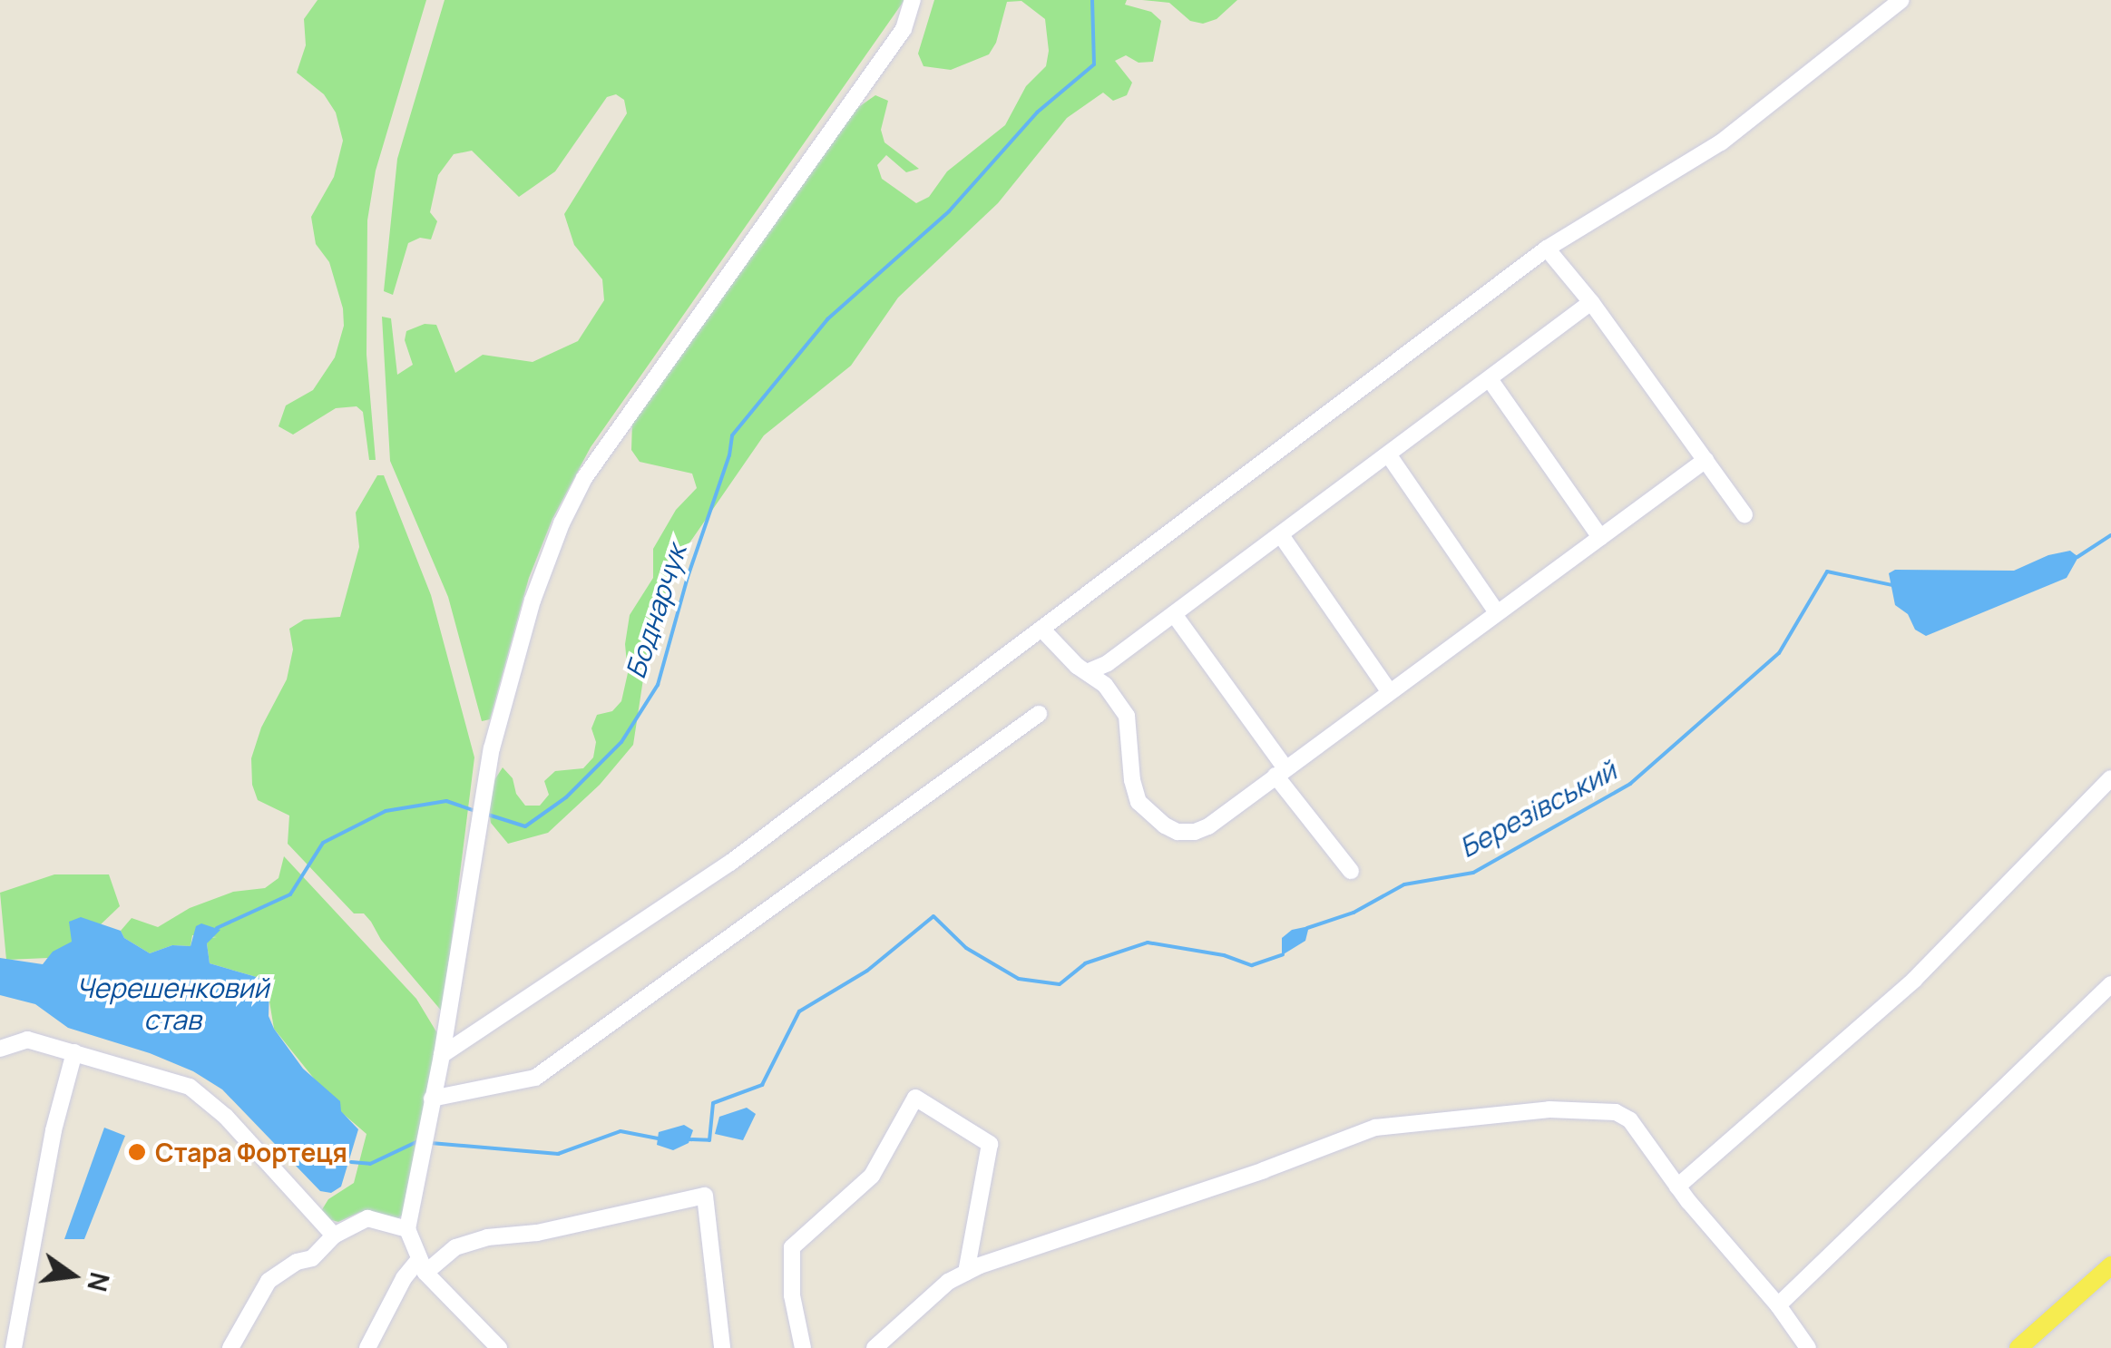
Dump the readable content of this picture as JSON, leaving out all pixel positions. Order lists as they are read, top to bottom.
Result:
{
  "water": ["Боднарчук", "Березівський", "Черешенковий став"],
  "places": ["Стара Фортеця"],
  "north": "right"
}
